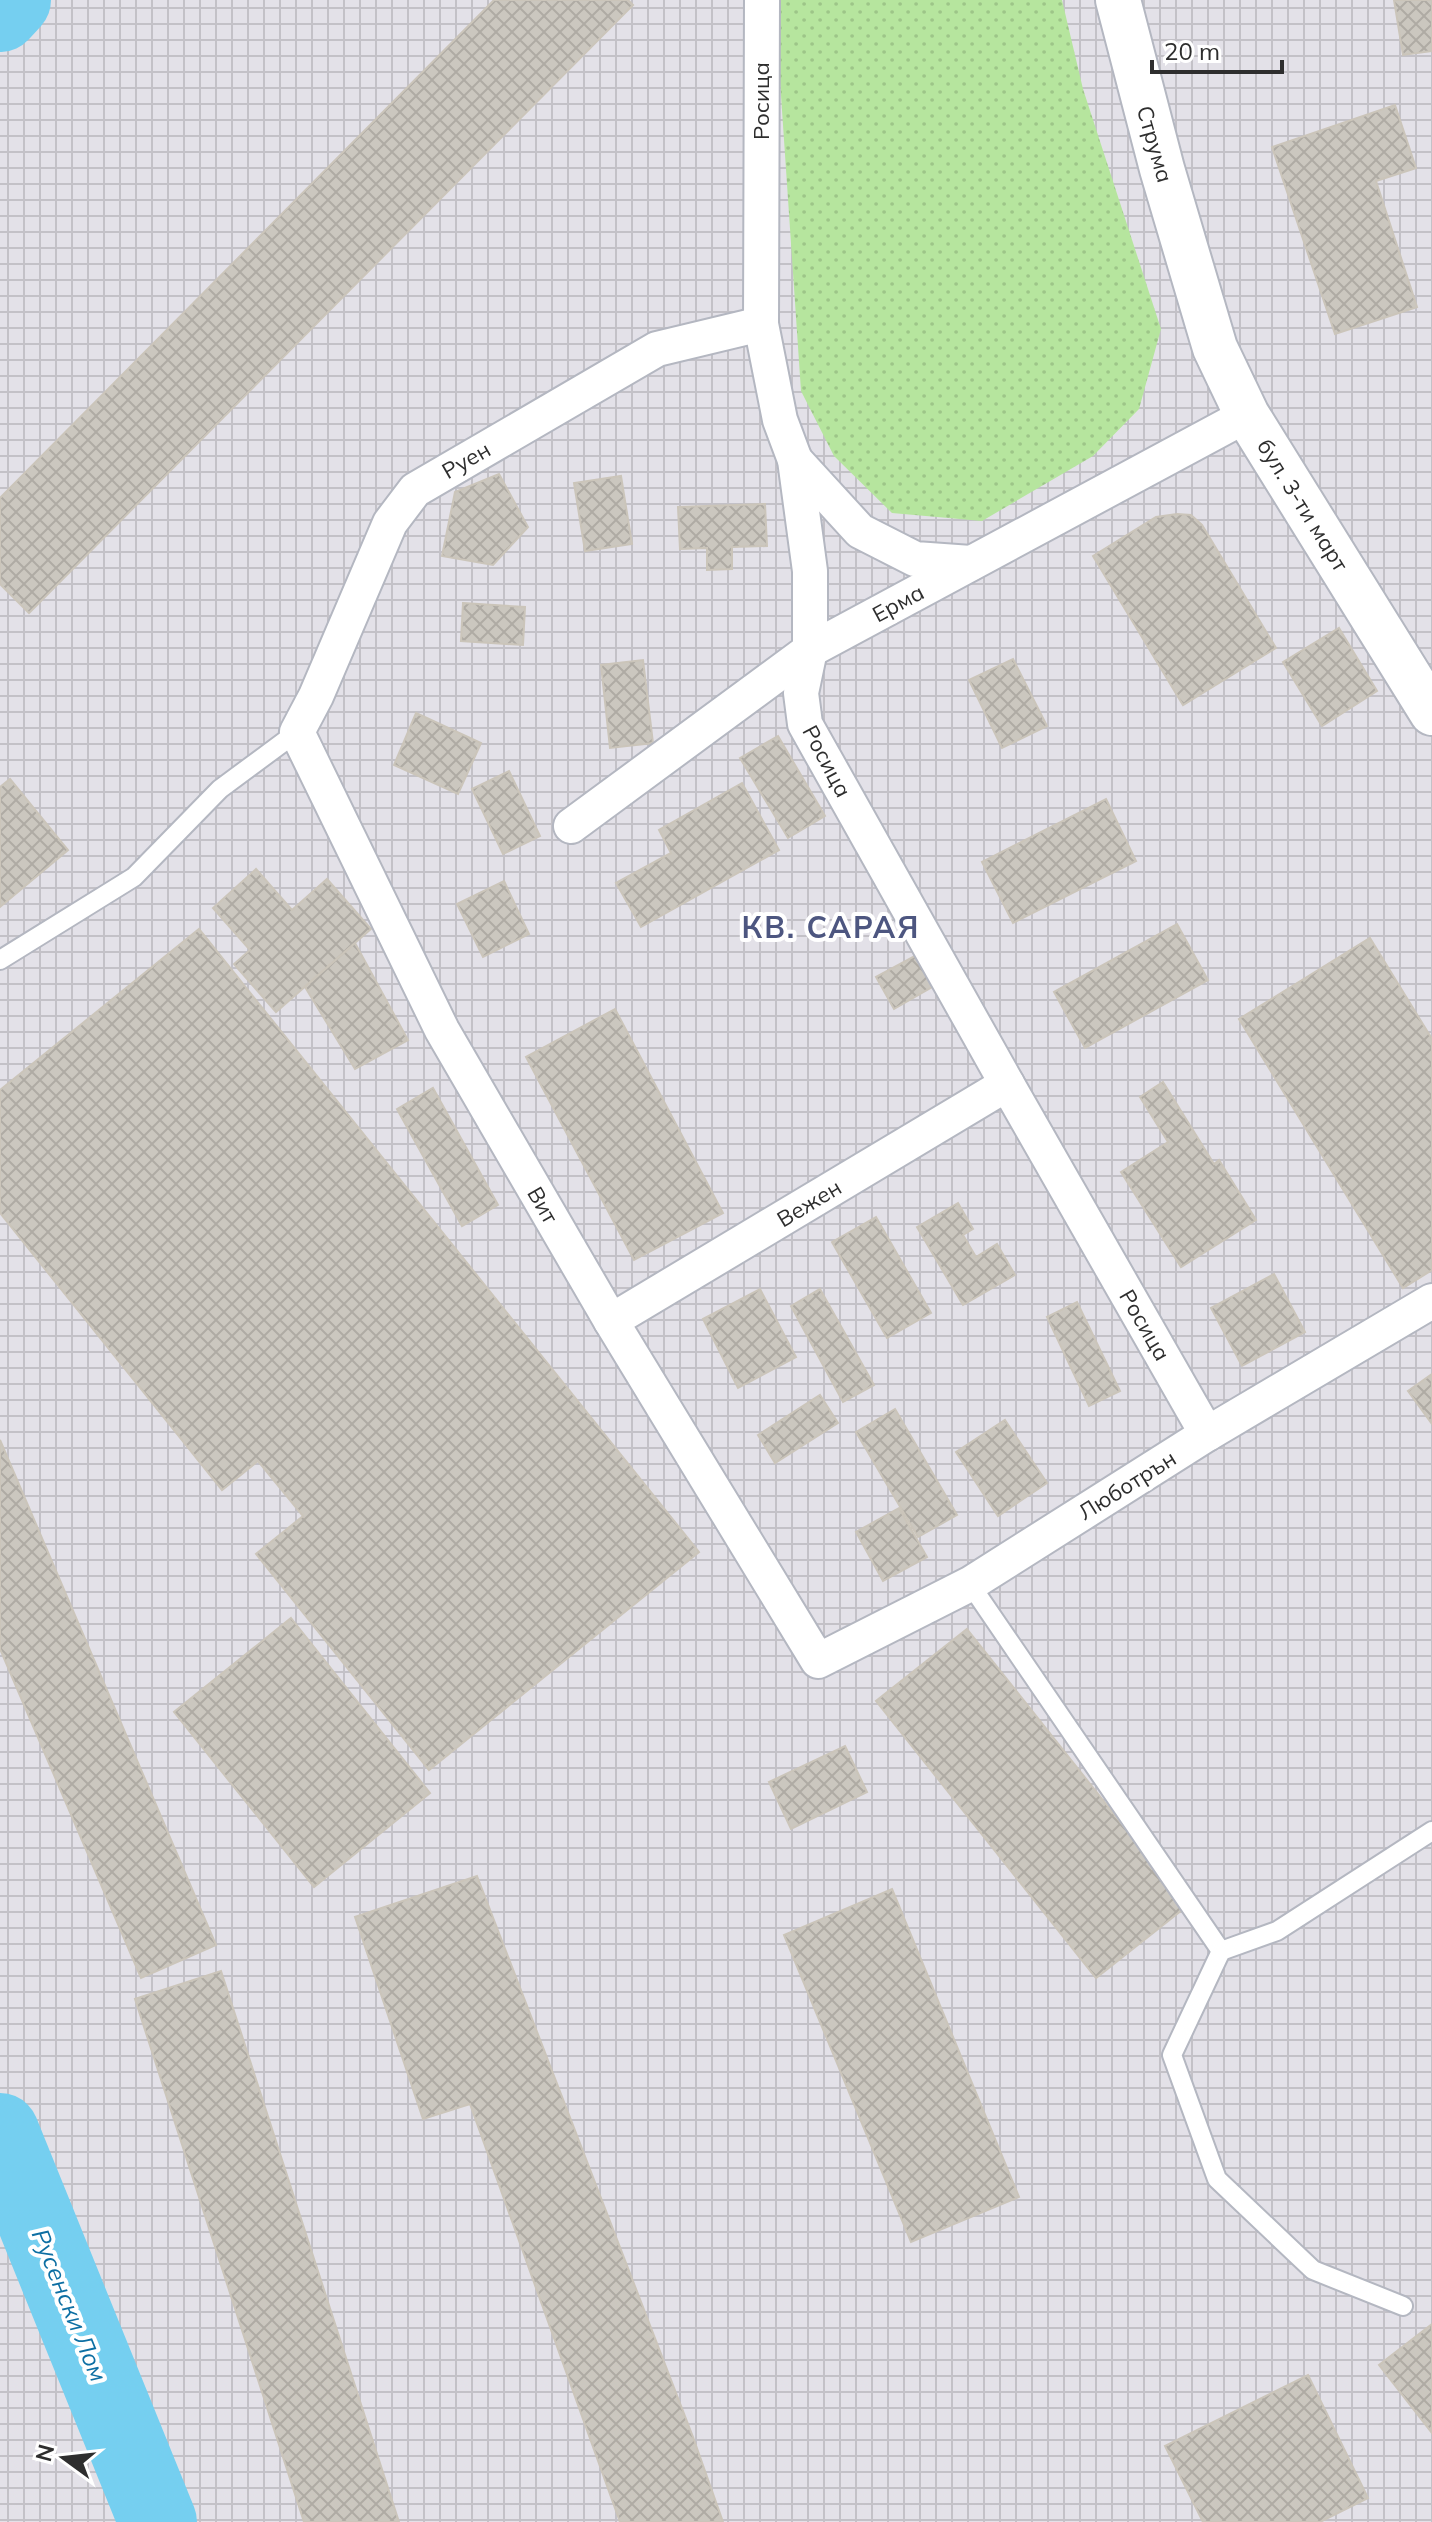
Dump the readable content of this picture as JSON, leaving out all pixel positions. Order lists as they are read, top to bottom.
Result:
{
  "streets": {
    "main road": ["Струма", "бул. 3-ти март"],
    "street": [
      "Росица",
      "Руен",
      "Ерма",
      "Вежен",
      "Вит",
      "Люботрън"
    ]
  },
  "crossings": [
    ["Росица", "Руен"],
    ["Росица", "Ерма"],
    ["Росица", "Вежен"],
    ["Росица", "Люботрън"],
    ["Струма", "бул. 3-ти март"],
    ["Руен", "Вит"],
    ["бул. 3-ти март", "Ерма"],
    ["Вежен", "Вит"],
    ["Вит", "Люботрън"]
  ],
  "districts": ["КВ. САРАЯ"],
  "water": ["Русенски Лом"],
  "scale_bar": "20 m",
  "north": "left"
}
